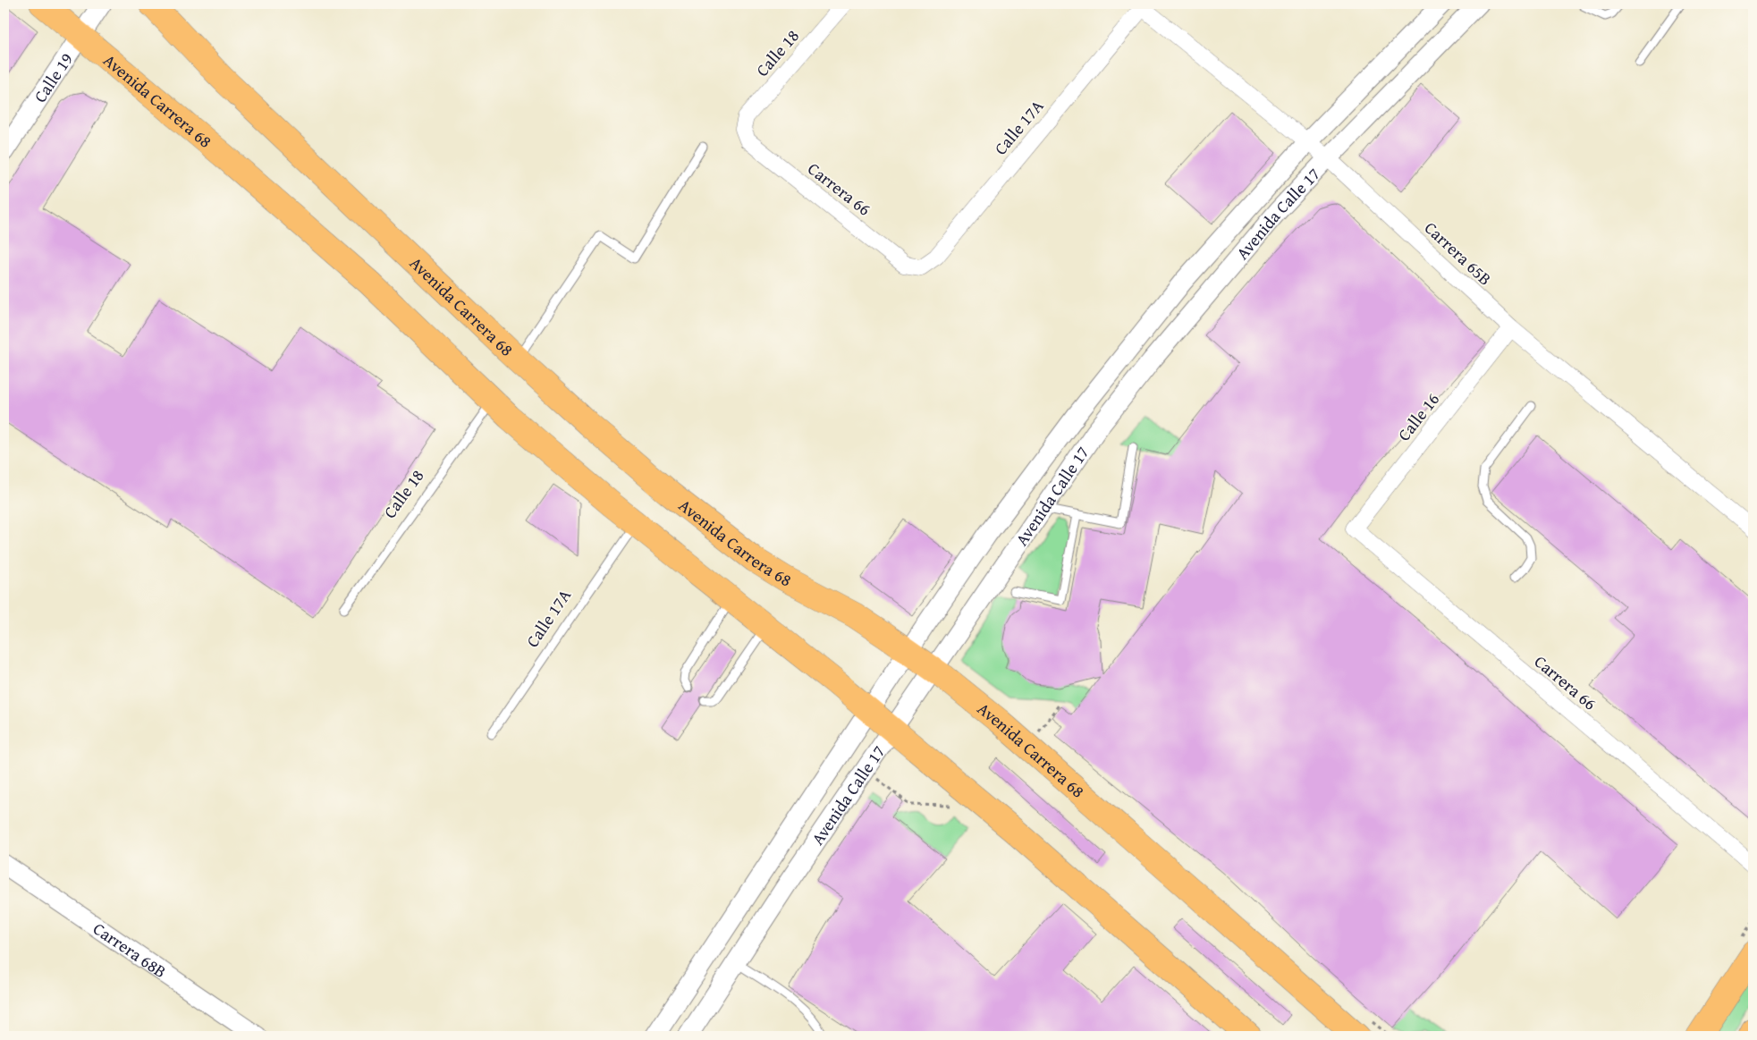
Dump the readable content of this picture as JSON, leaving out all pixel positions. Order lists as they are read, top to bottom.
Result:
{
  "streets": {
    "main road": ["Avenida Carrera 68"],
    "street": [
      "Calle 18",
      "Calle 19",
      "Calle 17A",
      "Carrera 66",
      "Avenida Calle 17",
      "Carrera 65B",
      "Calle 16",
      "Carrera 68B"
    ]
  },
  "crossings": [
    ["Calle 18", "Avenida Carrera 68"],
    ["Calle 18", "Carrera 66"],
    ["Calle 19", "Avenida Carrera 68"],
    ["Avenida Carrera 68", "Calle 17A"],
    ["Avenida Carrera 68", "Avenida Calle 17"],
    ["Calle 17A", "Carrera 66"],
    ["Calle 17A", "Carrera 65B"],
    ["Carrera 66", "Calle 16"],
    ["Avenida Calle 17", "Carrera 65B"],
    ["Carrera 65B", "Calle 16"]
  ]
}
